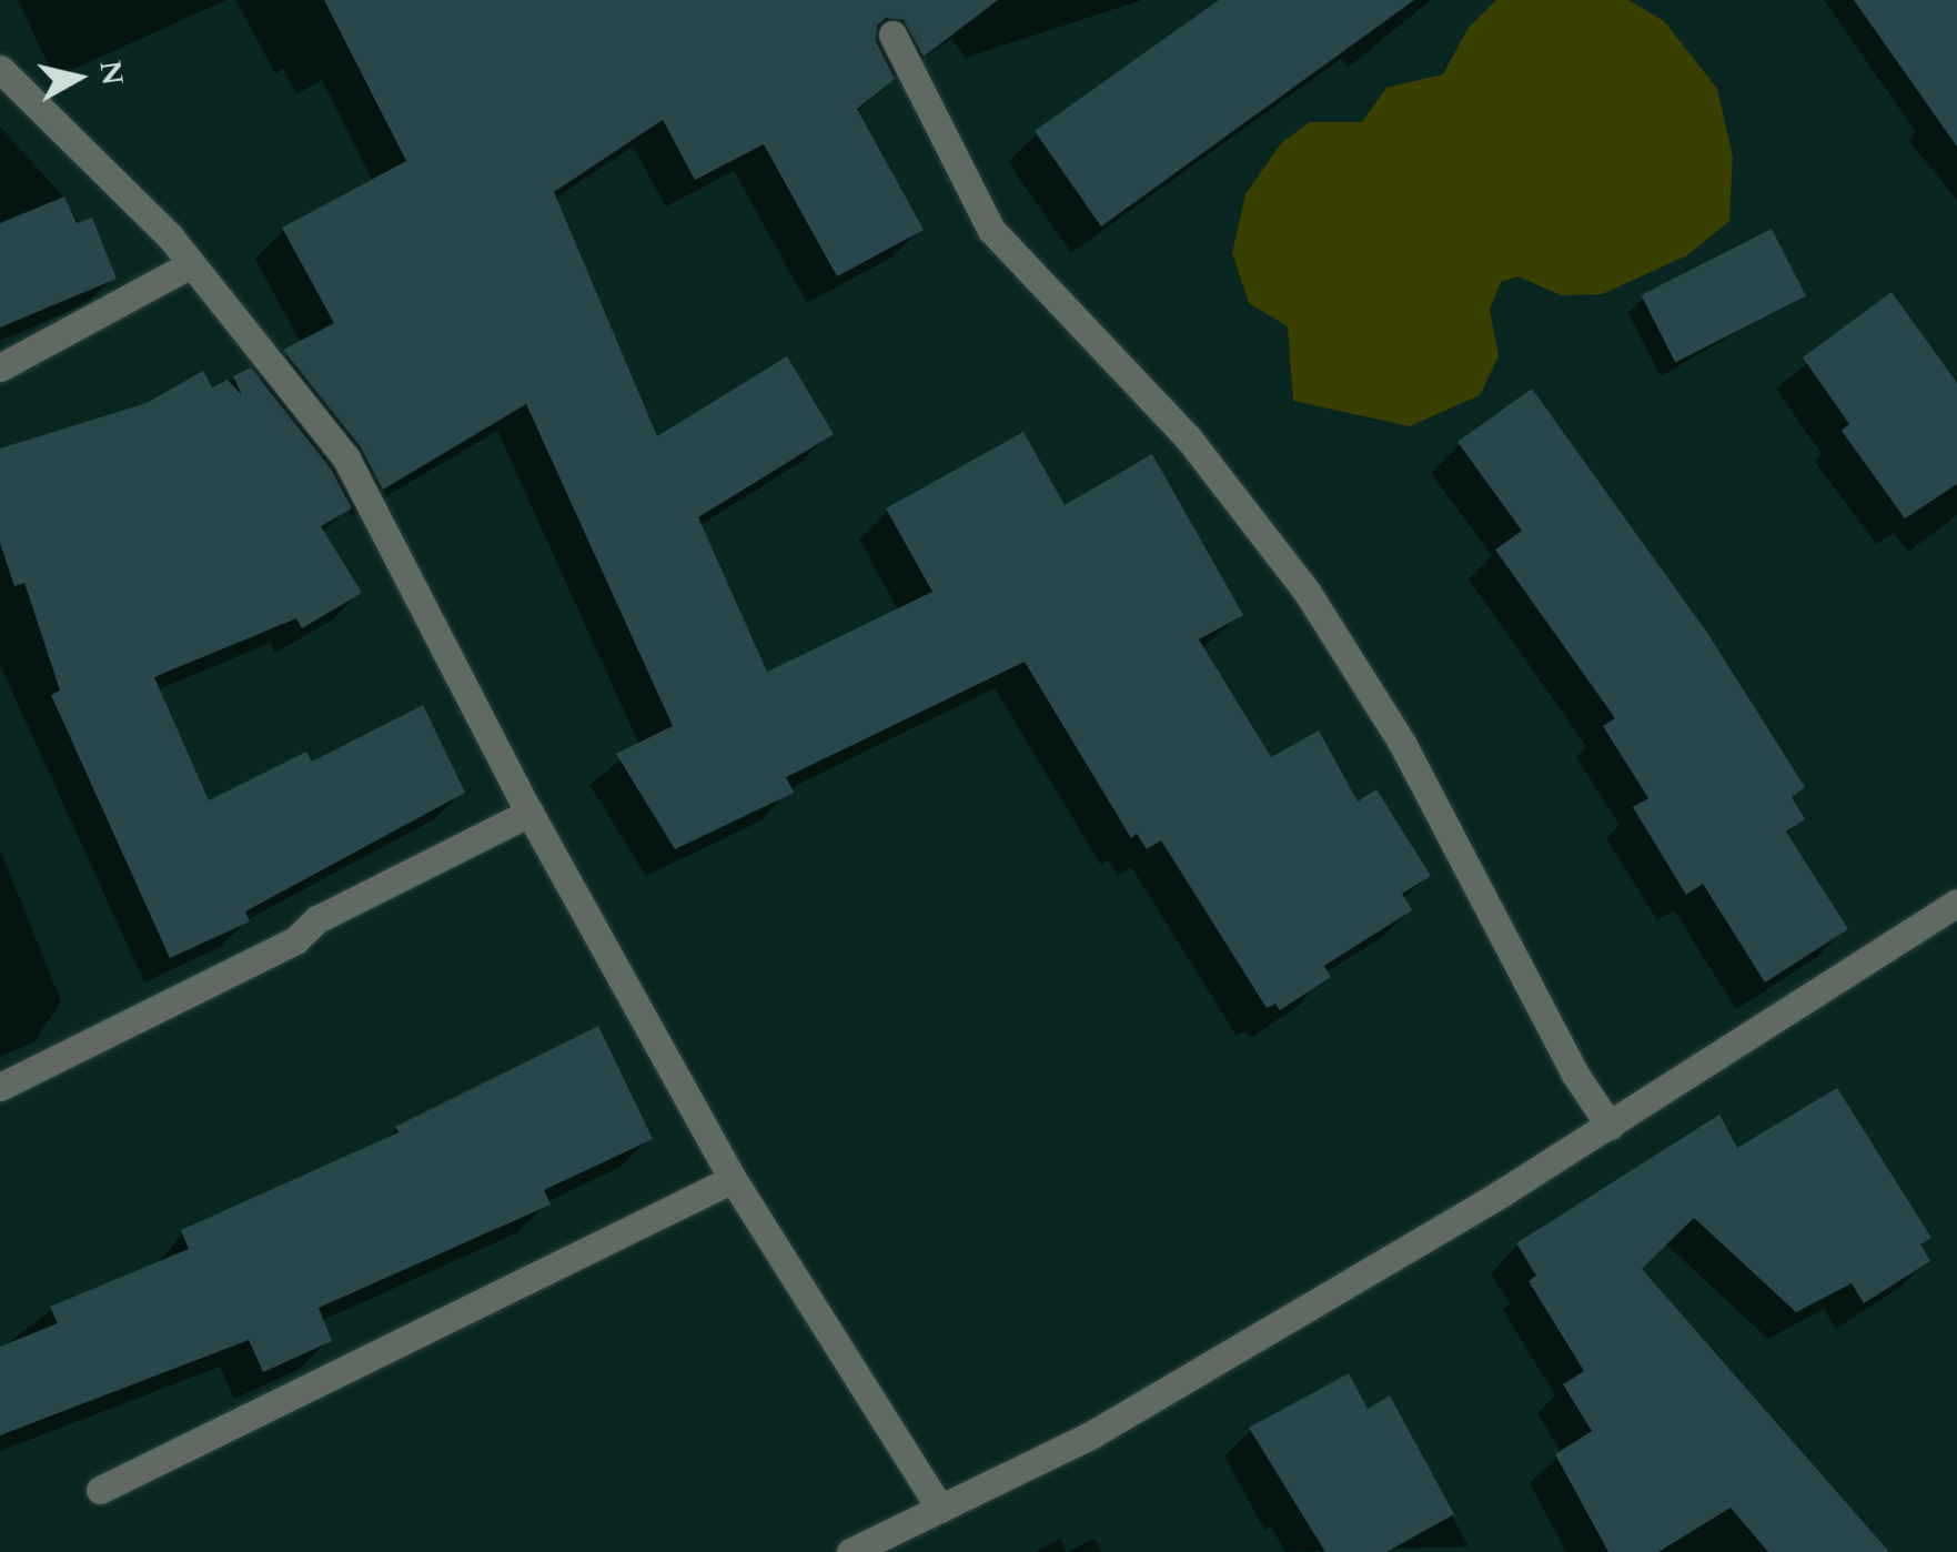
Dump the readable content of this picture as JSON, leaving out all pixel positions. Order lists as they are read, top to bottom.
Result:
{
  "north": "right"
}
